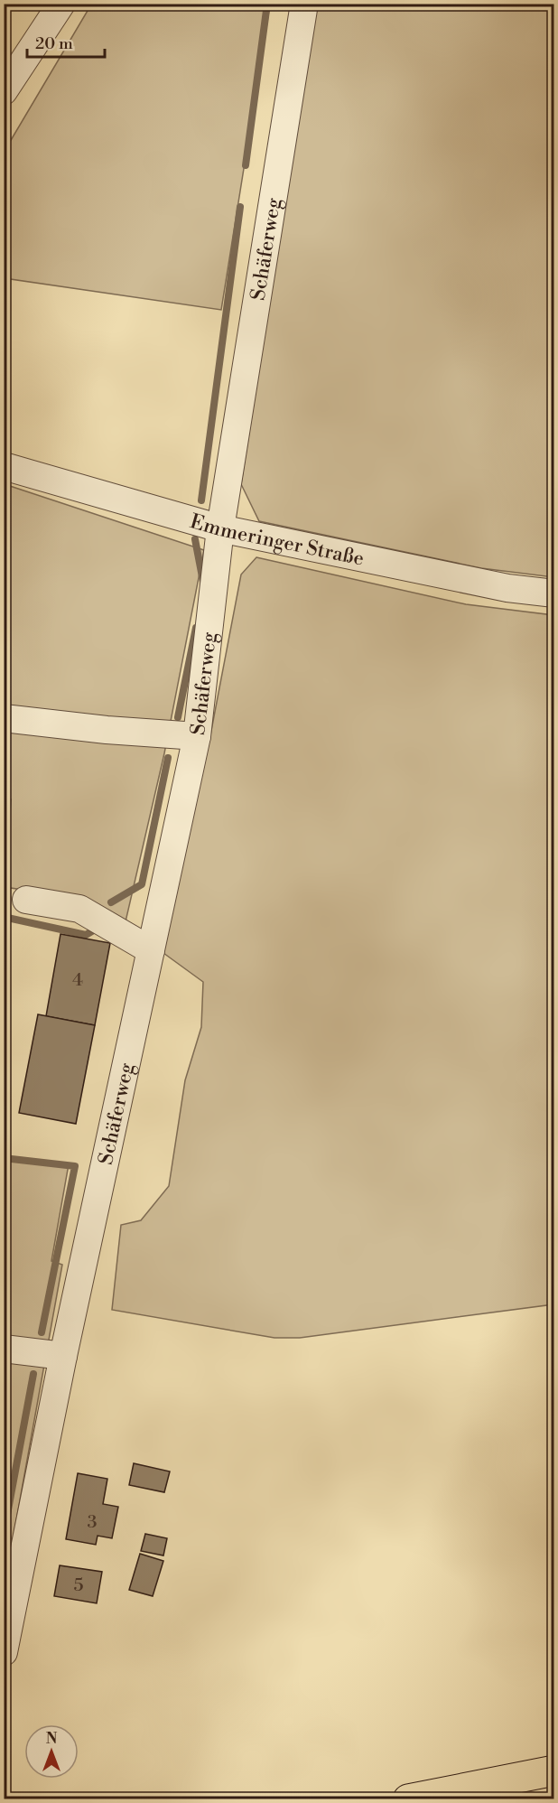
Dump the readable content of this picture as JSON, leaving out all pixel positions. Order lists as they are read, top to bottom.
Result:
{
  "streets": {
    "street": ["Schäferweg", "Emmeringer Straße"]
  },
  "crossings": [
    ["Schäferweg", "Emmeringer Straße"]
  ],
  "house_numbers": ["4", "3", "5"],
  "scale_bar": "20 m",
  "north": "top"
}
